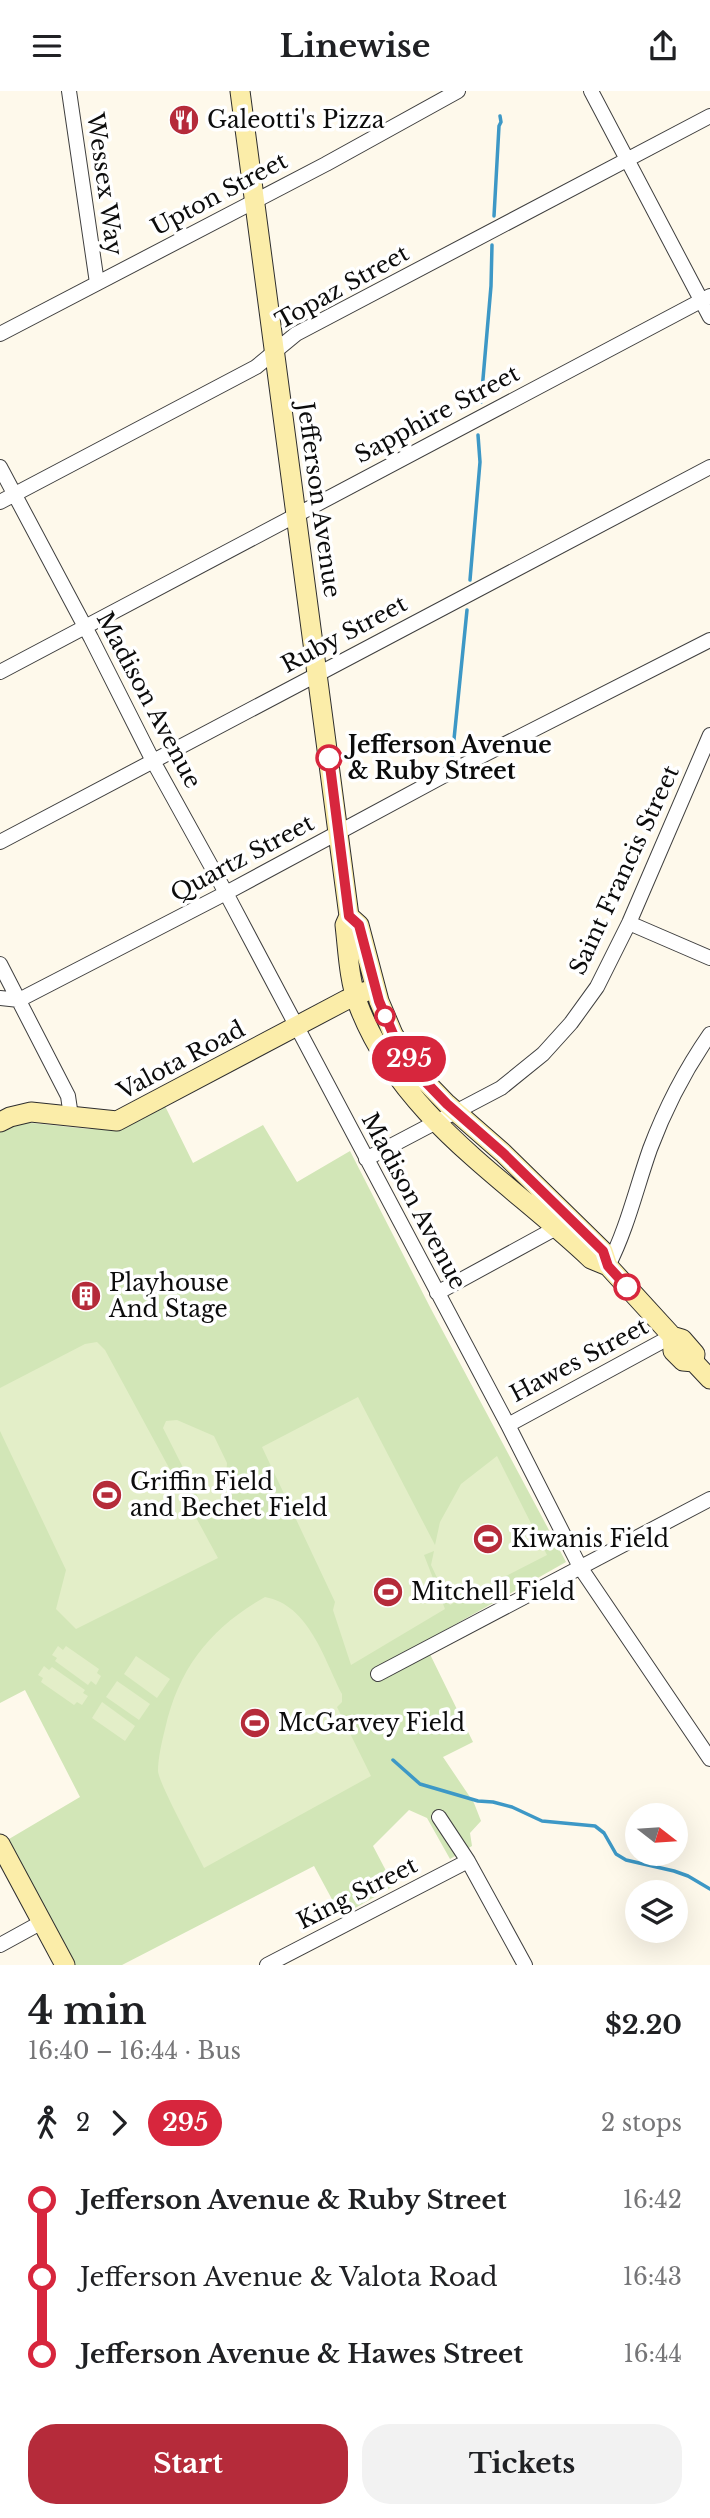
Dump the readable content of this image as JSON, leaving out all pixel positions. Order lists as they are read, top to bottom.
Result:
{
  "streets": {
    "main road": ["Jefferson Avenue", "Valota Road"],
    "street": [
      "Wessex Way",
      "Upton Street",
      "Topaz Street",
      "Sapphire Street",
      "Ruby Street",
      "Madison Avenue",
      "Quartz Street",
      "Saint Francis Street",
      "Hawes Street",
      "King Street"
    ]
  },
  "crossings": [
    ["Wessex Way", "Upton Street"],
    ["Upton Street", "Jefferson Avenue"],
    ["Topaz Street", "Jefferson Avenue"],
    ["Topaz Street", "Madison Avenue"],
    ["Sapphire Street", "Jefferson Avenue"],
    ["Sapphire Street", "Madison Avenue"],
    ["Jefferson Avenue", "Ruby Street"],
    ["Jefferson Avenue", "Quartz Street"],
    ["Jefferson Avenue", "Saint Francis Street"],
    ["Jefferson Avenue", "Valota Road"],
    ["Jefferson Avenue", "Hawes Street"],
    ["Ruby Street", "Madison Avenue"],
    ["Madison Avenue", "Quartz Street"],
    ["Madison Avenue", "Saint Francis Street"],
    ["Madison Avenue", "Valota Road"],
    ["Madison Avenue", "Hawes Street"]
  ],
  "places": {
    "restaurant": ["Galeotti's Pizza"],
    "other": ["Jefferson Avenue & Ruby Street"],
    "building": ["Playhouse And Stage"],
    "sports": [
      "Griffin Field and Bechet Field",
      "Kiwanis Field",
      "Mitchell Field",
      "McGarvey Field"
    ]
  },
  "lines": ["bus line 295"],
  "north": "right",
  "page": {
    "header": "Linewise",
    "on_map": "295",
    "heading": ["4 min", "16:40 – 16:44 · Bus", "$2.20"],
    "legs": ["2", "295", "2 stops"],
    "list": [
      {
        "name": "Jefferson Avenue & Ruby Street",
        "value": "16:42"
      },
      {
        "name": "Jefferson Avenue & Valota Road",
        "value": "16:43"
      },
      {
        "name": "Jefferson Avenue & Hawes Street",
        "value": "16:44"
      }
    ],
    "buttons": ["Start", "Tickets"]
  }
}
